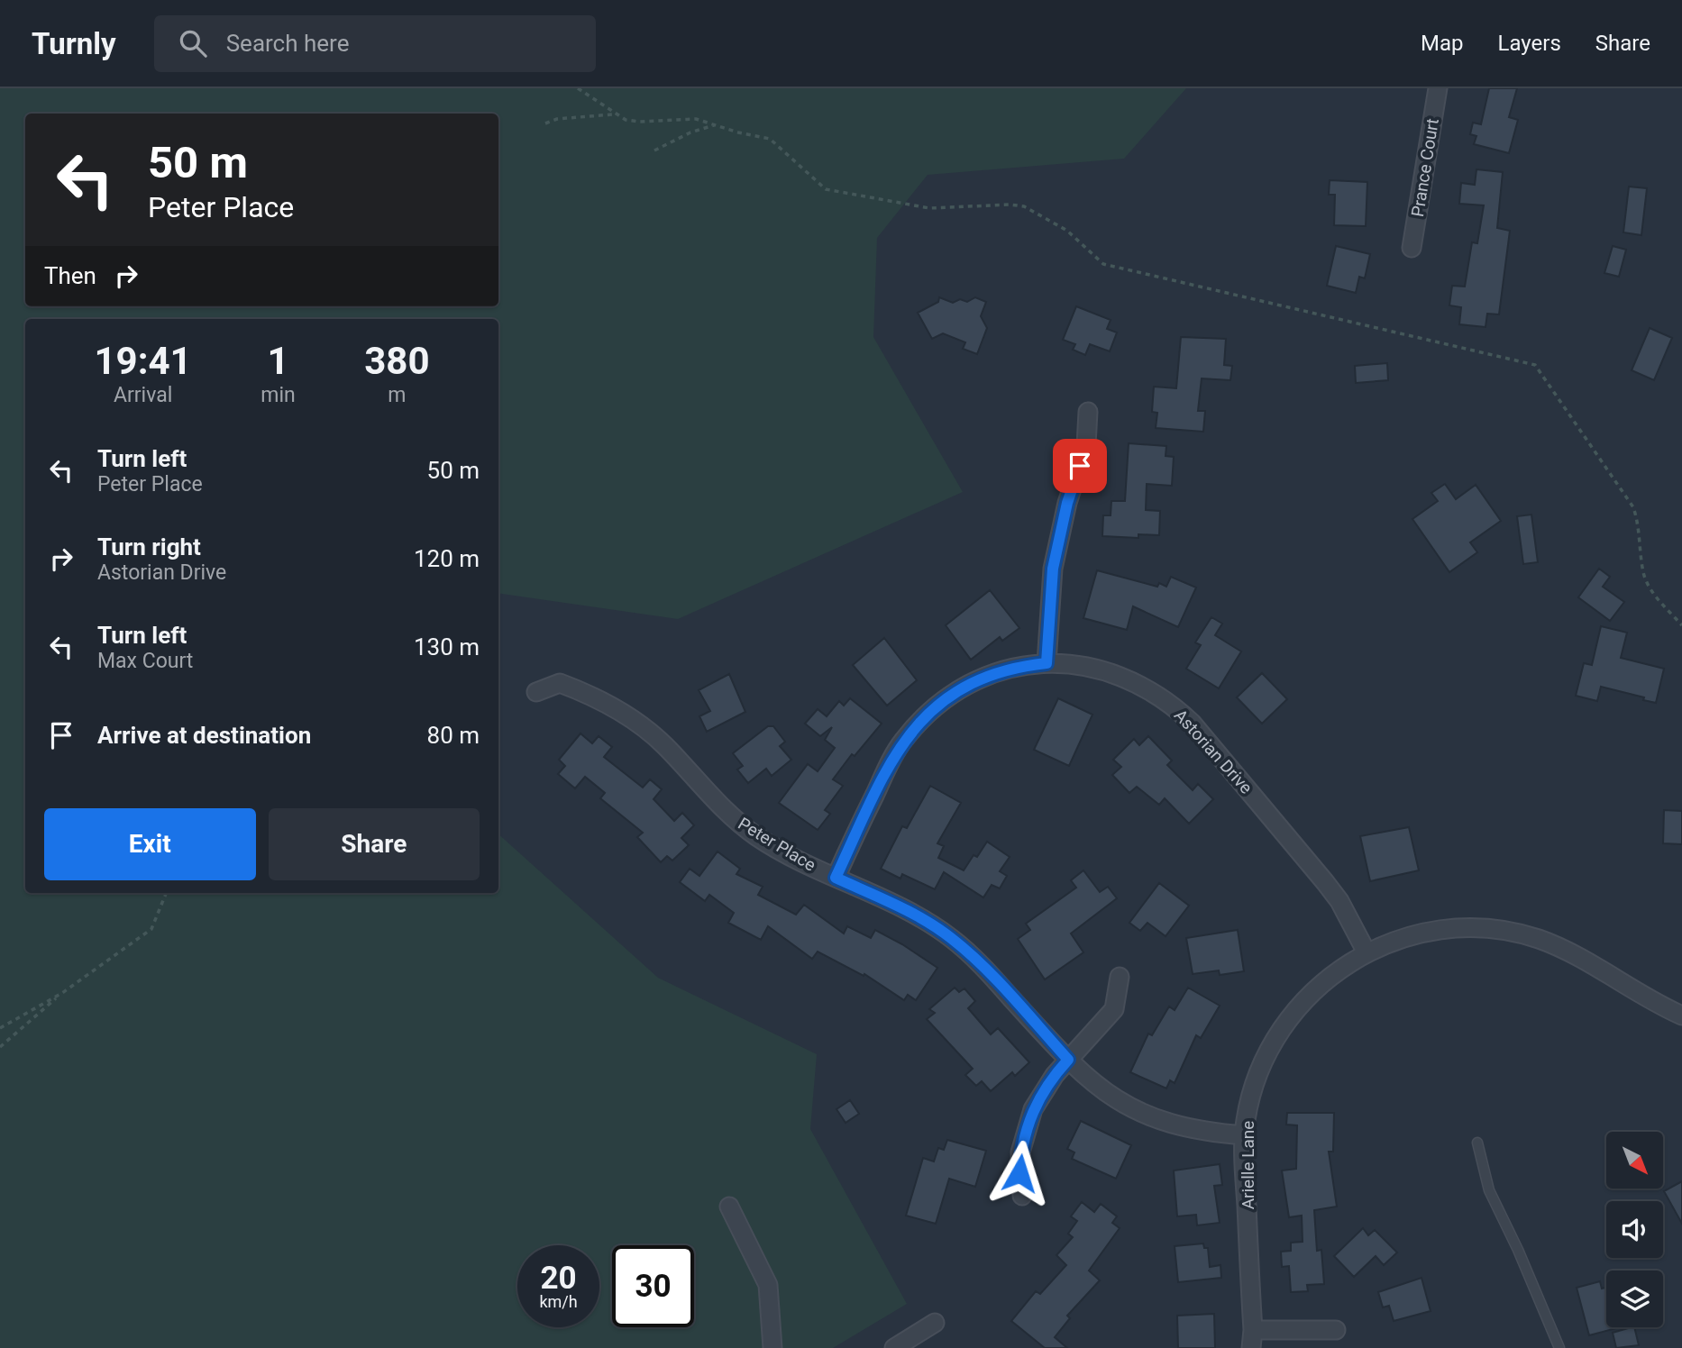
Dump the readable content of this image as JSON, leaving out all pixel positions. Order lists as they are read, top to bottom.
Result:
{
  "streets": {
    "street": [
      "Prance Court",
      "Astorian Drive",
      "Peter Place",
      "Arielle Lane"
    ]
  },
  "crossings": [
    ["Astorian Drive", "Peter Place"],
    ["Astorian Drive", "Arielle Lane"],
    ["Peter Place", "Arielle Lane"]
  ],
  "north": "bottom right",
  "page": {
    "header": "Turnly",
    "search": "Search here",
    "nav": ["Map", "Layers", "Share"],
    "turn": ["50 m", "Peter Place"],
    "then": "Then",
    "eta": [
      "19:41",
      "Arrival",
      "1",
      "min",
      "380",
      "m"
    ],
    "list": [
      {
        "name": "Turn left",
        "note": "Peter Place",
        "value": "50 m"
      },
      {
        "name": "Turn right",
        "note": "Astorian Drive",
        "value": "120 m"
      },
      {
        "name": "Turn left",
        "note": "Max Court",
        "value": "130 m"
      },
      {
        "name": "Arrive at destination",
        "value": "80 m"
      }
    ],
    "buttons": ["Exit", "Share"],
    "speed": "20 km/h",
    "limit": "30"
  }
}
